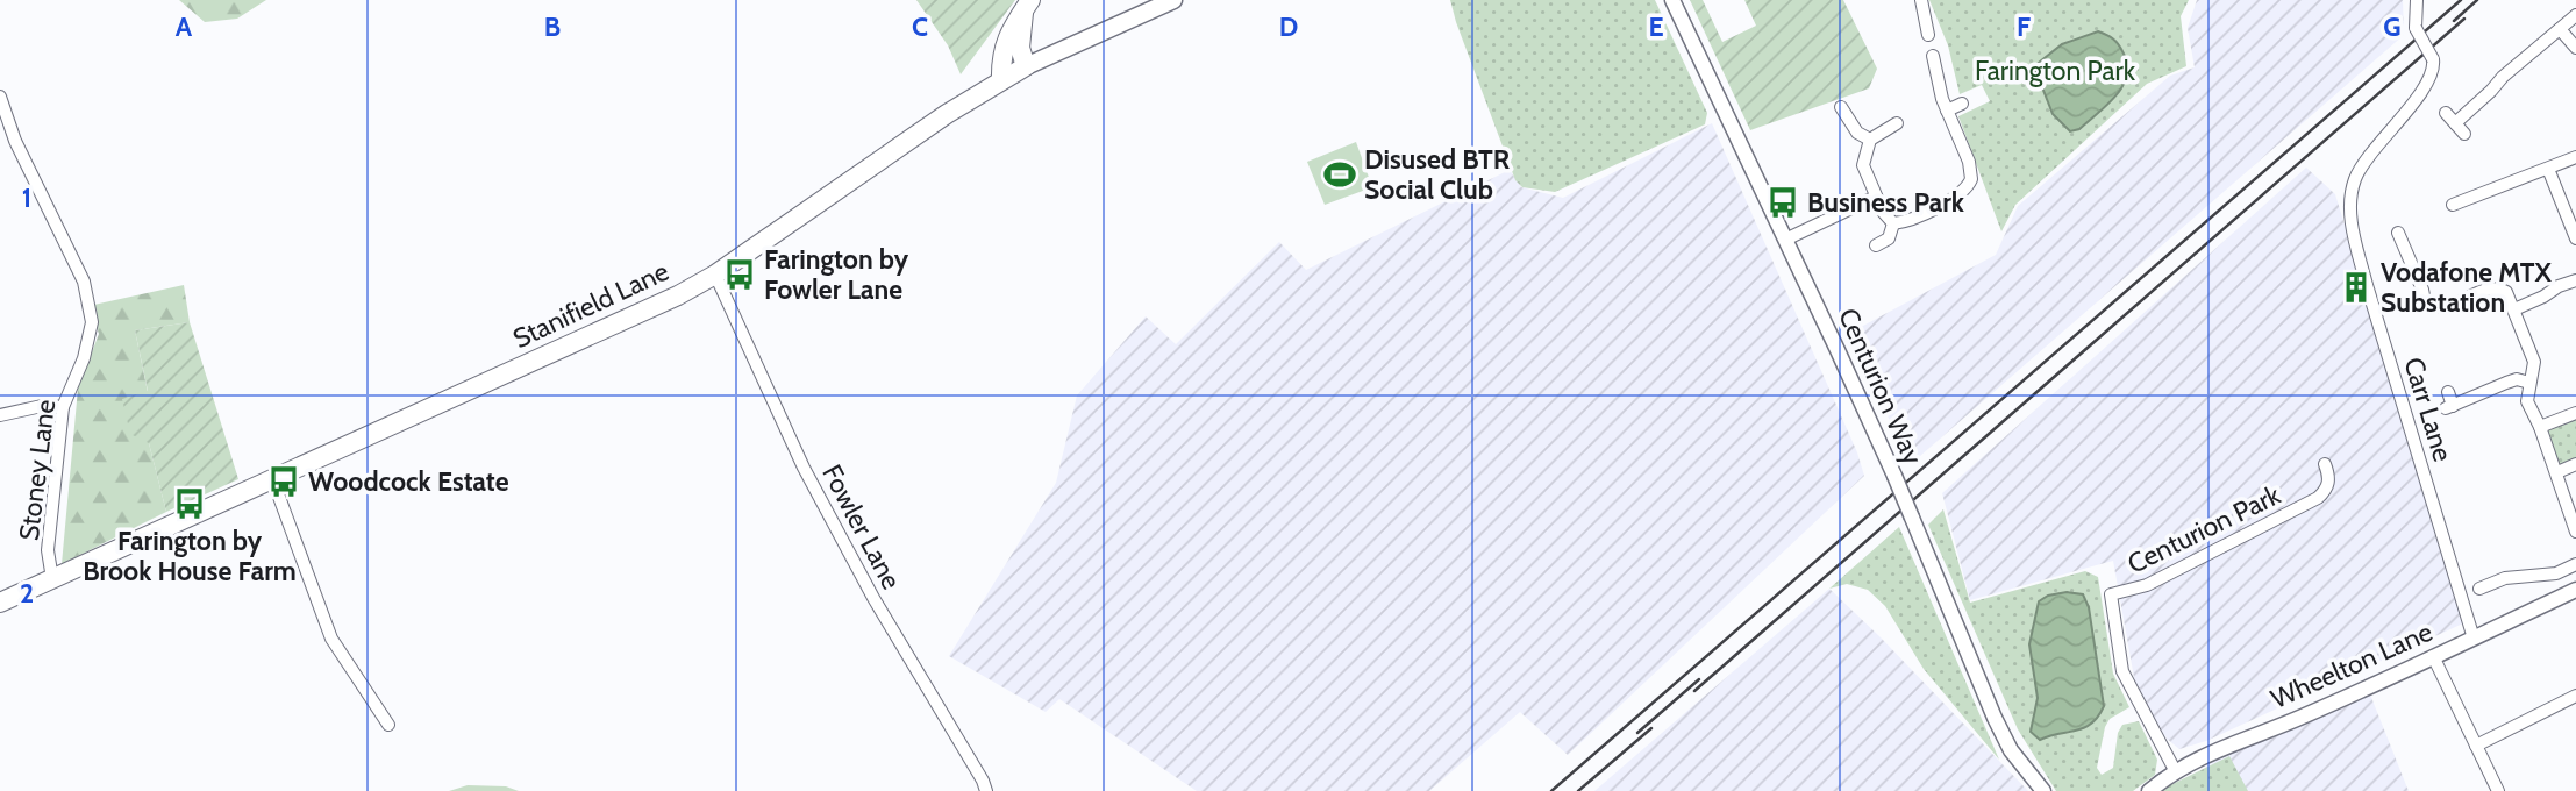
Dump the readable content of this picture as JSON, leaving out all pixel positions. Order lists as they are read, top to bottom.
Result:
{
  "streets": {
    "main road": ["Stanifield Lane"],
    "street": [
      "Centurion Way",
      "Carr Lane",
      "Stoney Lane",
      "Fowler Lane",
      "Centurion Park",
      "Wheelton Lane"
    ]
  },
  "crossings": [
    ["Stanifield Lane", "Stoney Lane"],
    ["Stanifield Lane", "Fowler Lane"],
    ["Carr Lane", "Wheelton Lane"],
    ["Centurion Park", "Wheelton Lane"]
  ],
  "parks": ["Farington Park"],
  "places": {
    "sports": ["Disused BTR Social Club"],
    "bus stop": [
      "Business Park",
      "Farington by Fowler Lane",
      "Woodcock Estate",
      "Farington by Brook House Farm"
    ],
    "building": ["Vodafone MTX Substation"]
  },
  "grid": {
    "columns": [
      "A",
      "B",
      "C",
      "D",
      "E",
      "F",
      "G"
    ],
    "rows": ["1", "2"]
  }
}
